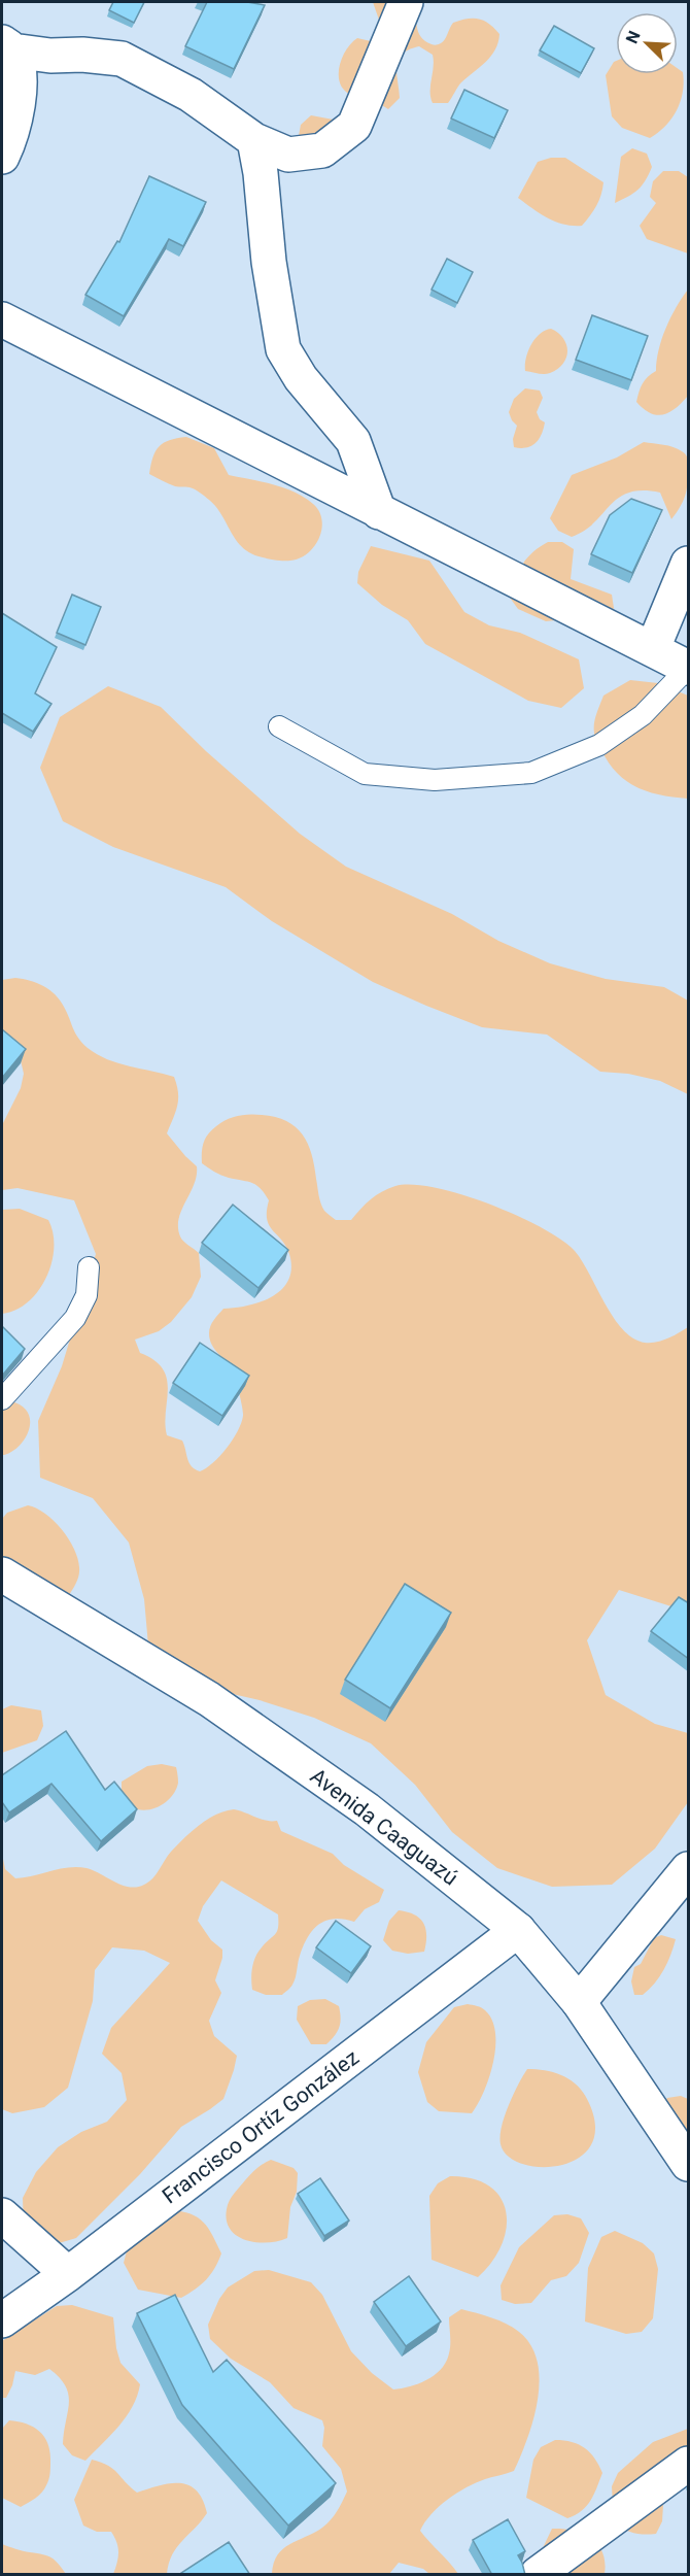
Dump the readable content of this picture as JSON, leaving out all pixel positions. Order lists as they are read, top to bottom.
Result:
{
  "streets": {
    "street": ["Avenida Caaguazú", "Francisco Ortíz González"]
  },
  "crossings": [
    ["Avenida Caaguazú", "Francisco Ortíz González"]
  ],
  "north": "top left"
}
